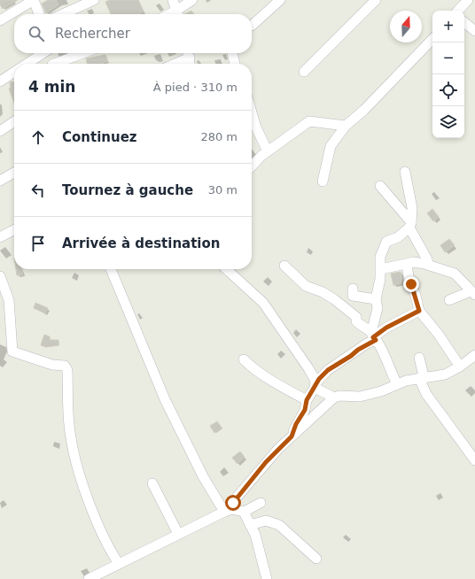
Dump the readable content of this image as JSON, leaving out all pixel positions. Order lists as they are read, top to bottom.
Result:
{
  "north": "top",
  "page": {
    "map_buttons": ["+", "−"],
    "search": "Rechercher",
    "heading": ["4 min", "À pied · 310 m"],
    "list": [
      ["Continuez", "280 m"],
      ["Tournez à gauche", "30 m"],
      "Arrivée à destination"
    ]
  }
}
